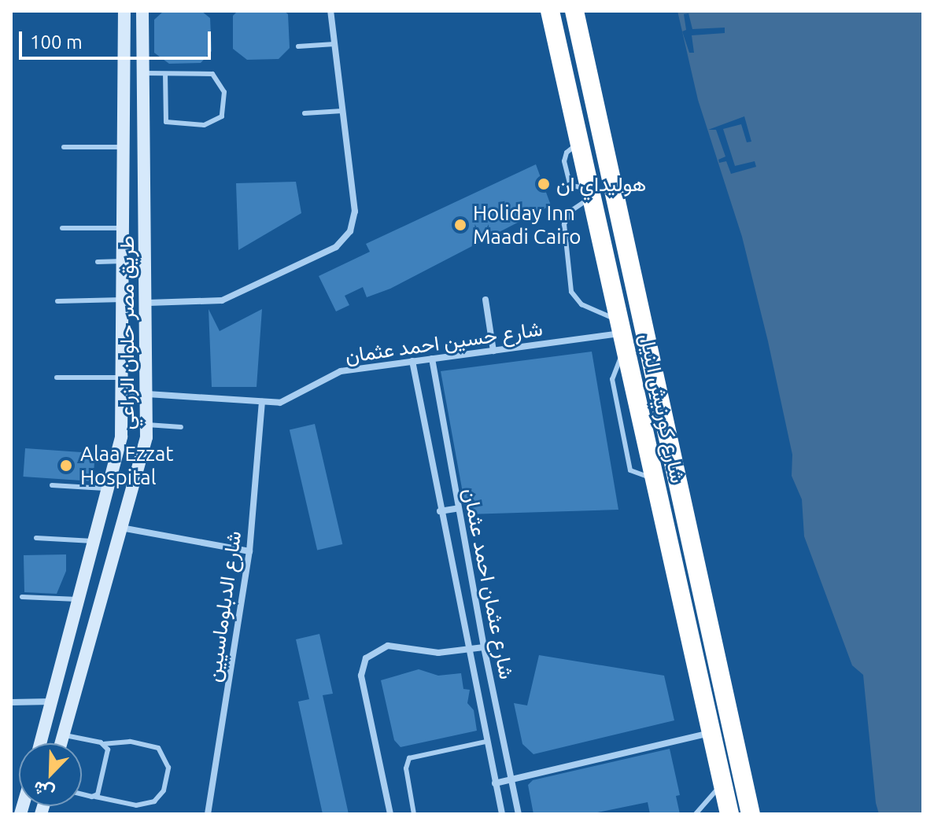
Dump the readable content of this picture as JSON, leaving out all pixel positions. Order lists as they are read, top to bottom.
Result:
{
  "streets": {
    "highway": ["شارع كورنيش النيل"],
    "main road": ["طريق مصر حلوان الزراعي"],
    "street": ["شارع حسين احمد عثمان", "شارع عثمان احمد عثمان", "شارع الدبلوماسيين"]
  },
  "crossings": [
    ["طريق مصر حلوان الزراعي", "شارع حسين احمد عثمان"],
    ["شارع حسين احمد عثمان", "شارع كورنيش النيل"],
    ["شارع حسين احمد عثمان", "شارع عثمان احمد عثمان"],
    ["شارع حسين احمد عثمان", "شارع الدبلوماسيين"]
  ],
  "places": ["هوليداي ان", "Holiday Inn Maadi Cairo", "Alaa Ezzat Hospital"],
  "scale_bar": "100 m",
  "north": "bottom left"
}
